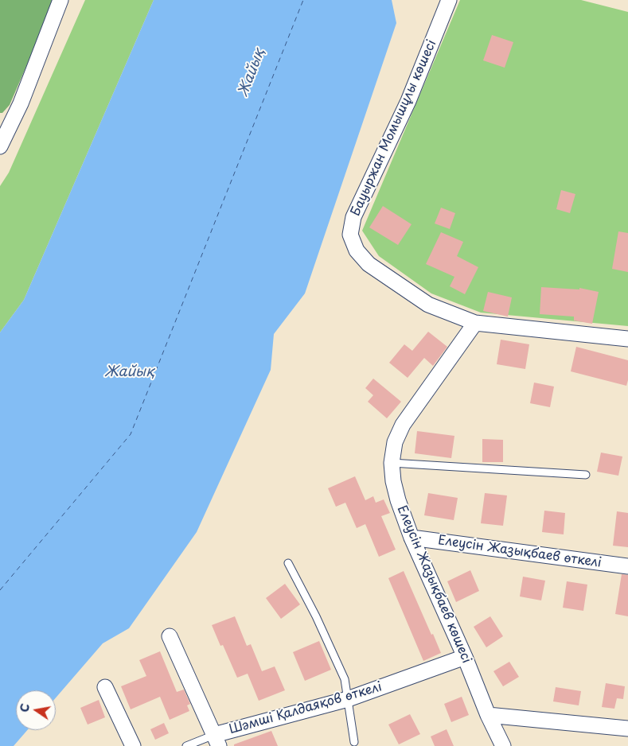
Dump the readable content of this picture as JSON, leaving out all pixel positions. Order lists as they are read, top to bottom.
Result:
{
  "streets": {
    "street": [
      "Бауыржан Момышұлы көшесі",
      "Елеусін Жазықбаев өткелі",
      "Елеусін Жазықбаев көшесі",
      "Шәмші Қалдаяқов өткелі"
    ]
  },
  "crossings": [
    ["Бауыржан Момышұлы көшесі", "Елеусін Жазықбаев көшесі"],
    ["Елеусін Жазықбаев өткелі", "Елеусін Жазықбаев көшесі"],
    ["Елеусін Жазықбаев көшесі", "Шәмші Қалдаяқов өткелі"]
  ],
  "water": ["Жайық"],
  "north": "left"
}
